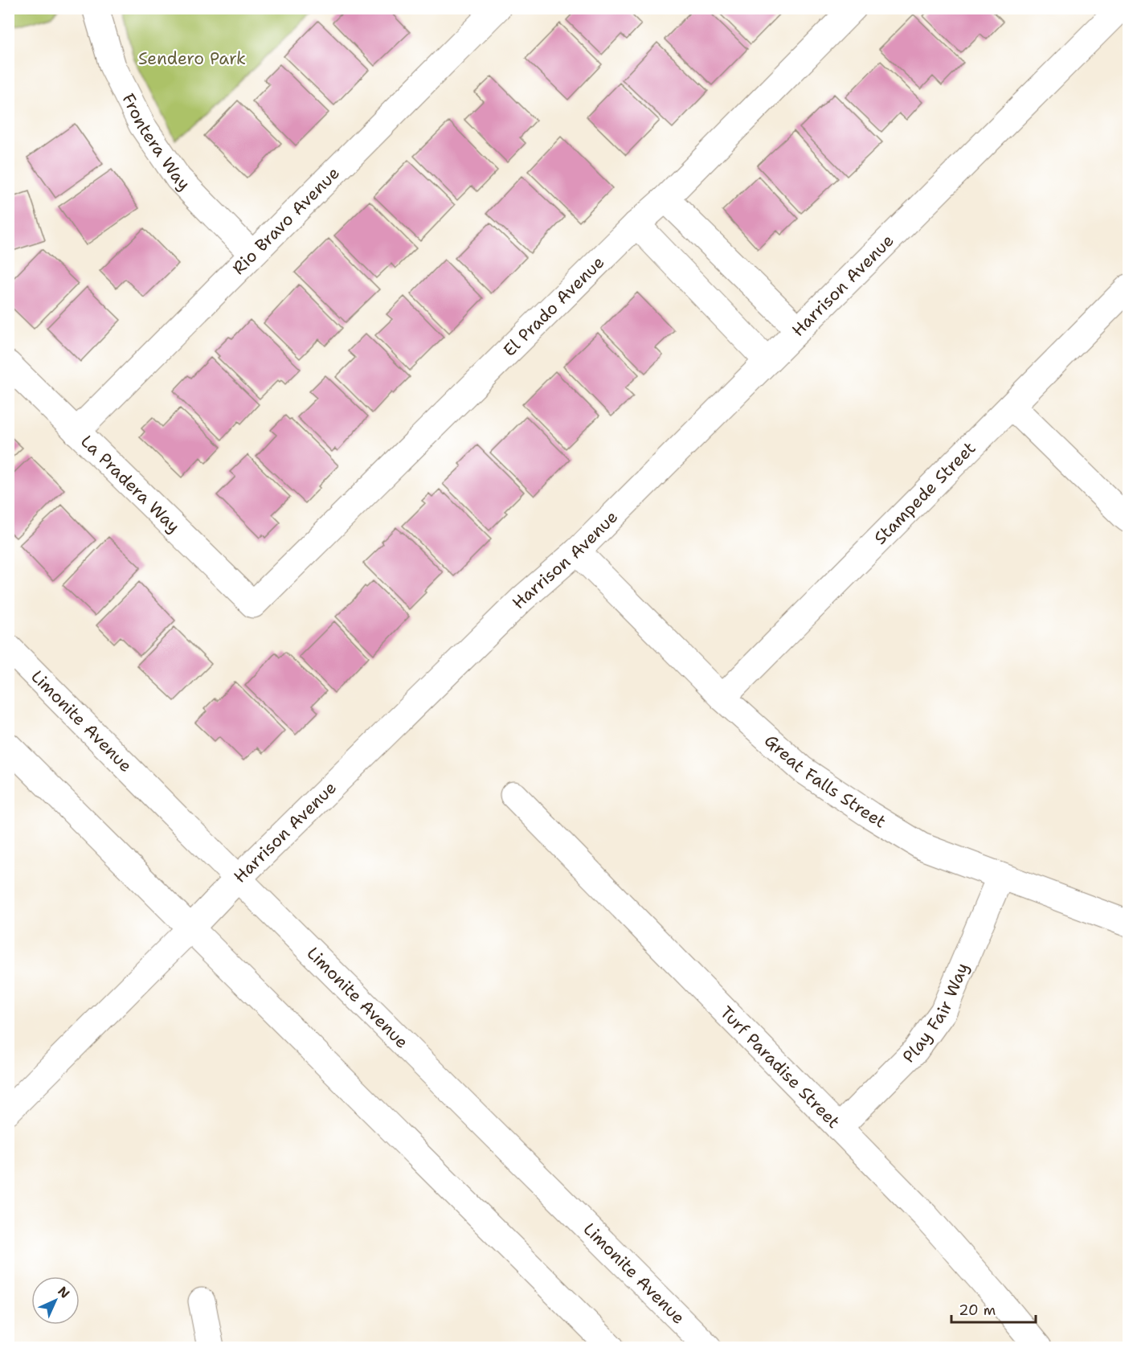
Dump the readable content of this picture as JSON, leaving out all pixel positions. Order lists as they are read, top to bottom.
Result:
{
  "streets": {
    "street": [
      "Frontera Way",
      "Rio Bravo Avenue",
      "Harrison Avenue",
      "El Prado Avenue",
      "La Pradera Way",
      "Stampede Street",
      "Limonite Avenue",
      "Great Falls Street",
      "Play Fair Way",
      "Turf Paradise Street"
    ]
  },
  "crossings": [
    ["Frontera Way", "Rio Bravo Avenue"],
    ["Rio Bravo Avenue", "La Pradera Way"],
    ["Harrison Avenue", "Limonite Avenue"],
    ["Harrison Avenue", "Great Falls Street"],
    ["El Prado Avenue", "La Pradera Way"],
    ["Stampede Street", "Great Falls Street"],
    ["Great Falls Street", "Play Fair Way"],
    ["Play Fair Way", "Turf Paradise Street"]
  ],
  "parks": ["Sendero Park"],
  "scale_bar": "20 m",
  "north": "top right"
}
